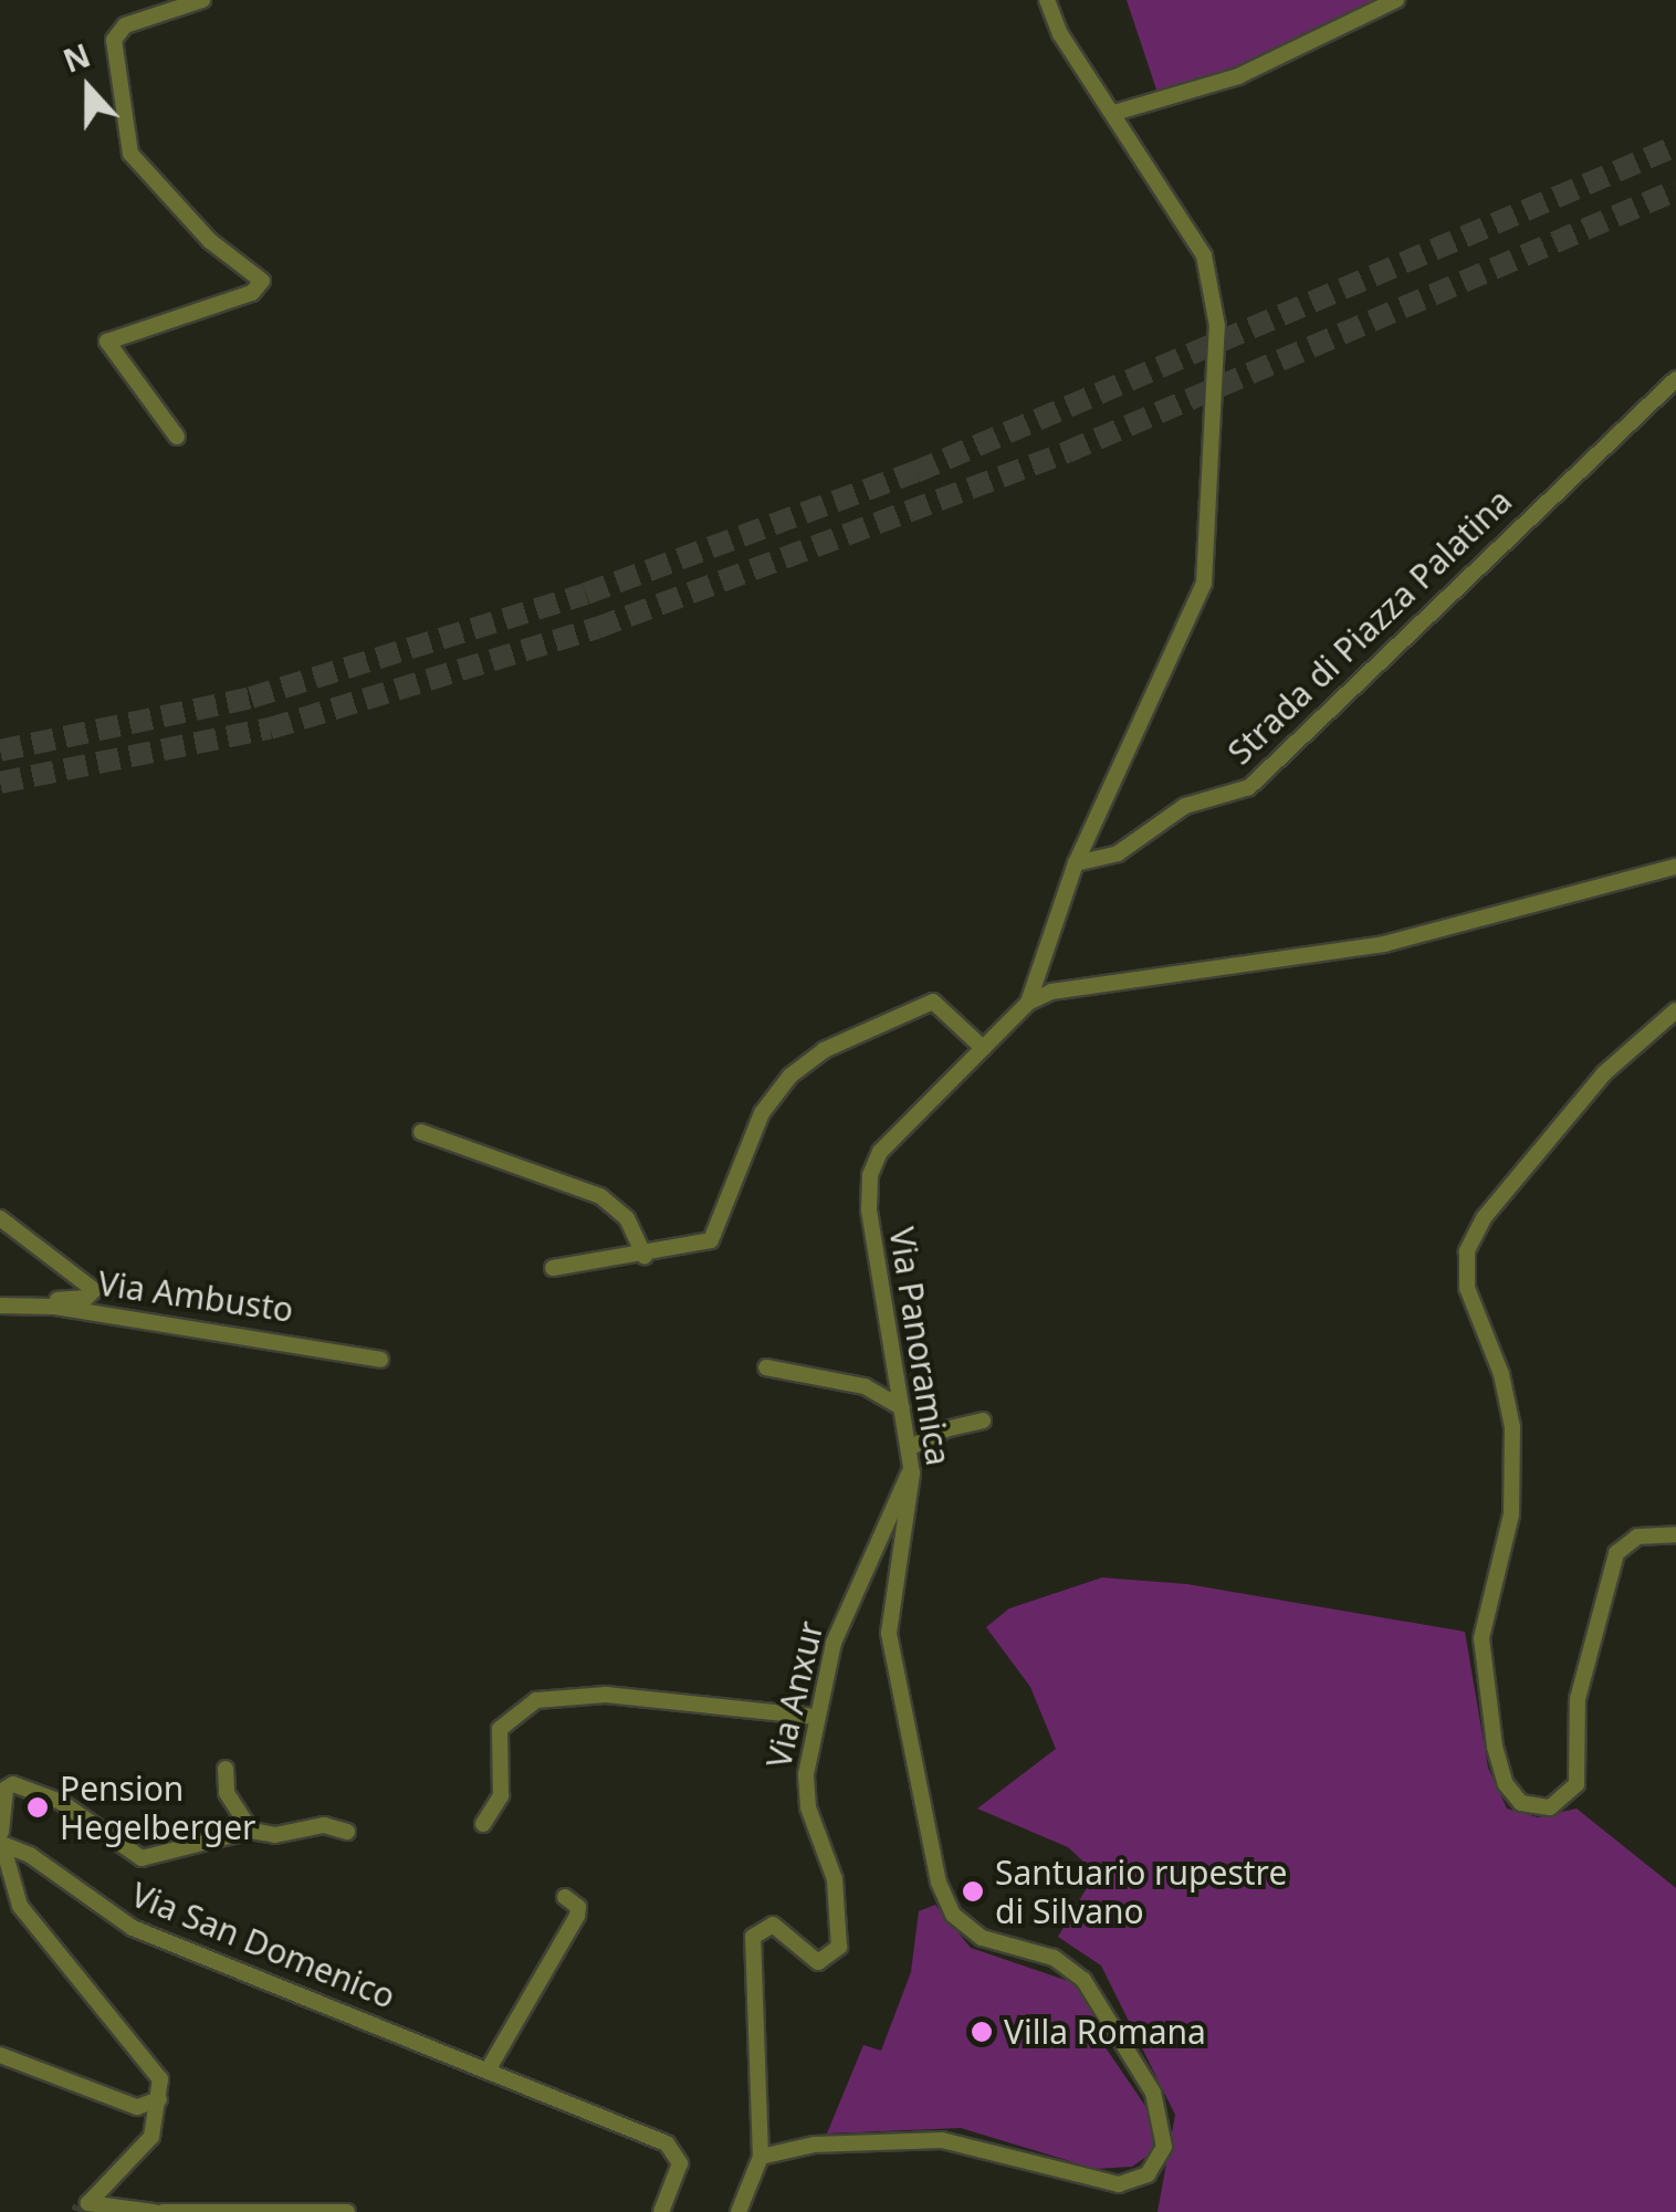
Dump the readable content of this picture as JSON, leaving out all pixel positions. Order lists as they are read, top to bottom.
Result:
{
  "streets": {
    "street": [
      "Strada di Piazza Palatina",
      "Via Ambusto",
      "Via Panoramica",
      "Via Anxur",
      "Via San Domenico"
    ]
  },
  "crossings": [
    ["Via Panoramica", "Via Anxur"]
  ],
  "places": ["Pension Hegelberger", "Santuario rupestre di Silvano", "Villa Romana"],
  "north": "top"
}
